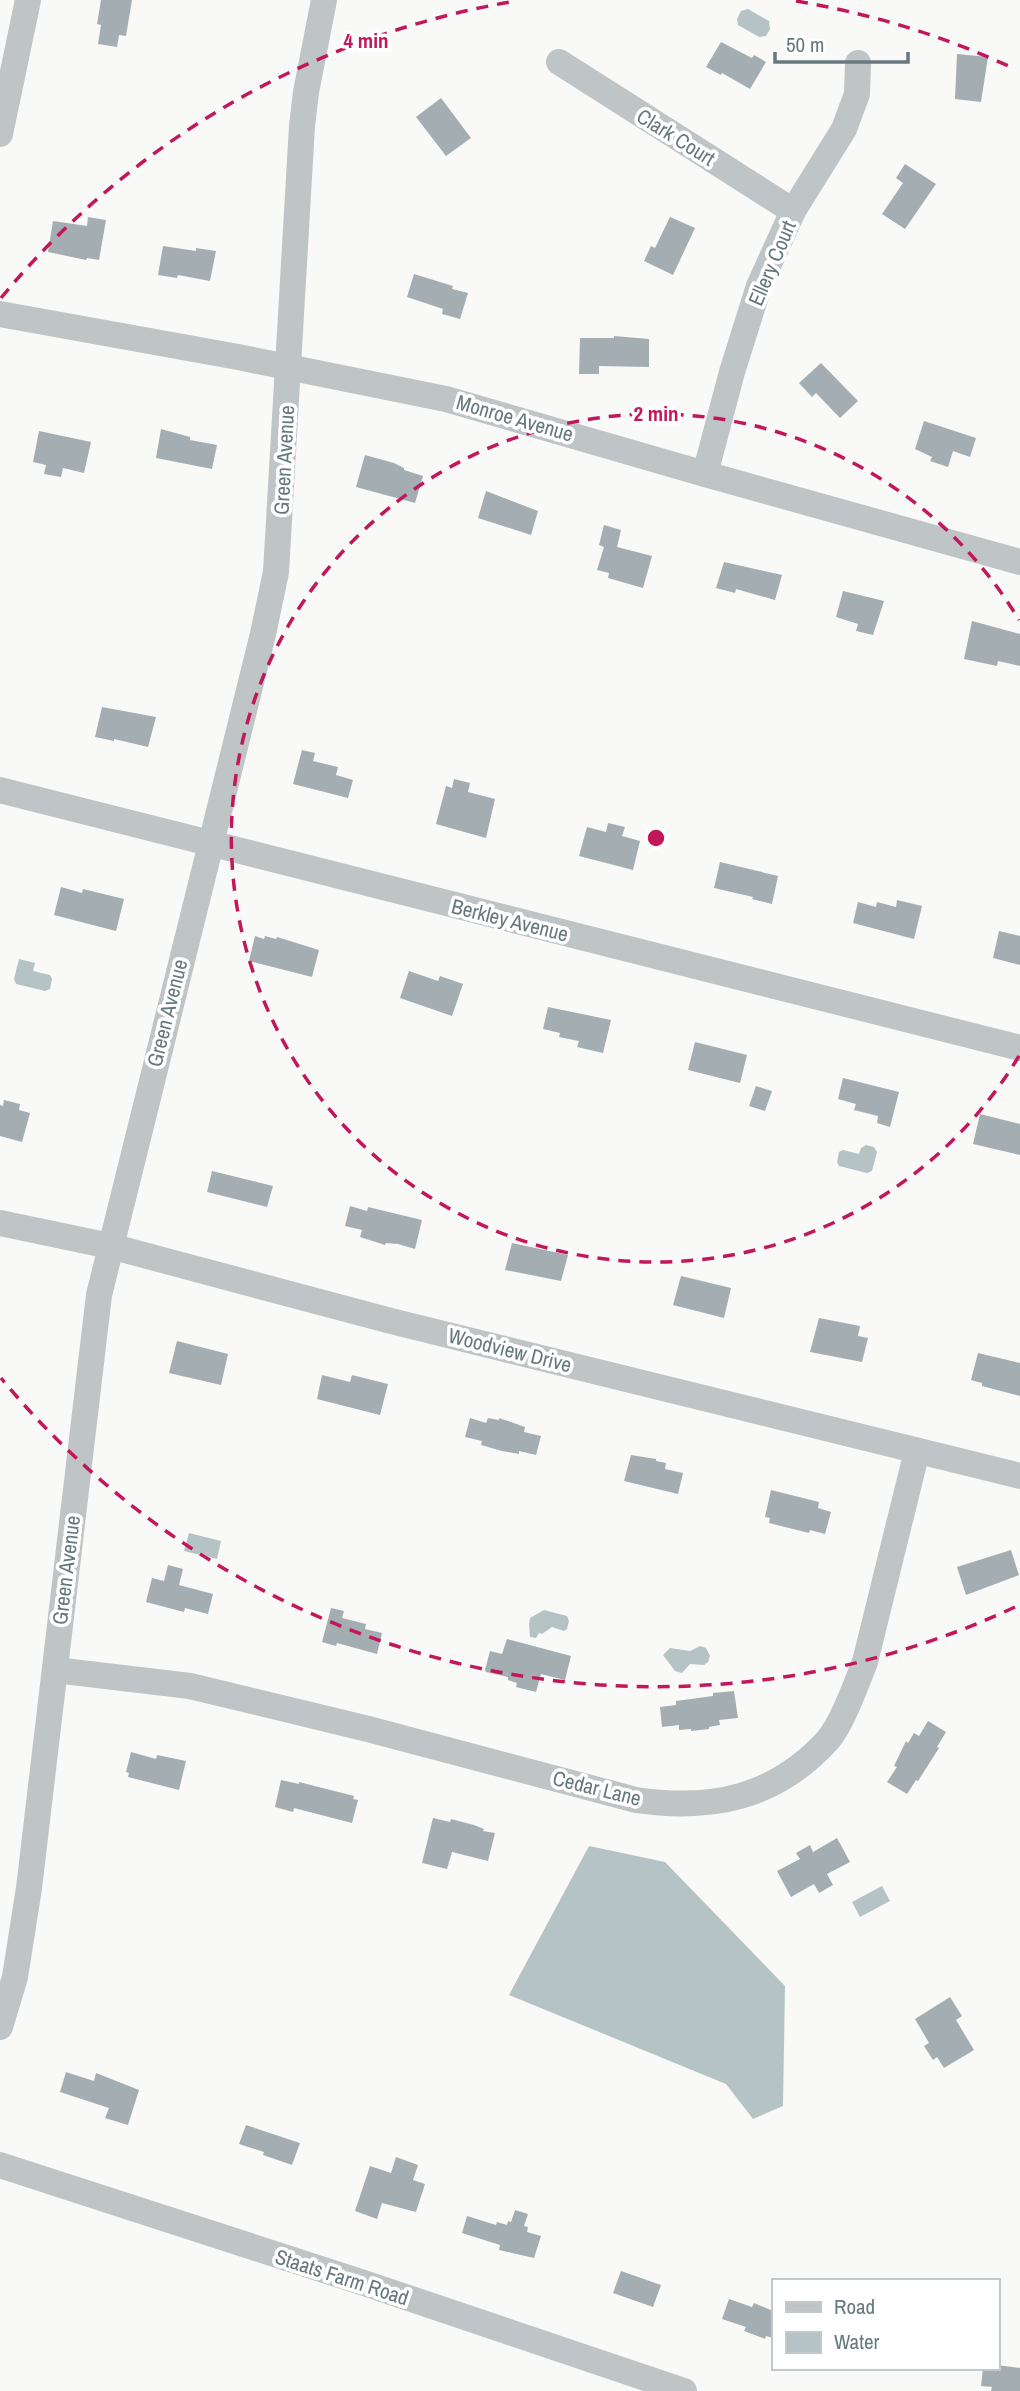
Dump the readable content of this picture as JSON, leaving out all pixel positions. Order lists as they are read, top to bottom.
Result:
{
  "streets": {
    "street": [
      "Clark Court",
      "Ellery Court",
      "Monroe Avenue",
      "Green Avenue",
      "Berkley Avenue",
      "Woodview Drive",
      "Cedar Lane",
      "Staats Farm Road"
    ]
  },
  "crossings": [
    ["Clark Court", "Ellery Court"],
    ["Ellery Court", "Monroe Avenue"],
    ["Monroe Avenue", "Green Avenue"],
    ["Green Avenue", "Berkley Avenue"],
    ["Green Avenue", "Woodview Drive"],
    ["Green Avenue", "Cedar Lane"],
    ["Woodview Drive", "Cedar Lane"]
  ],
  "legend": ["Road", "Water"],
  "scale_bar": "50 m",
  "rings": ["4 min", "2 min"]
}
